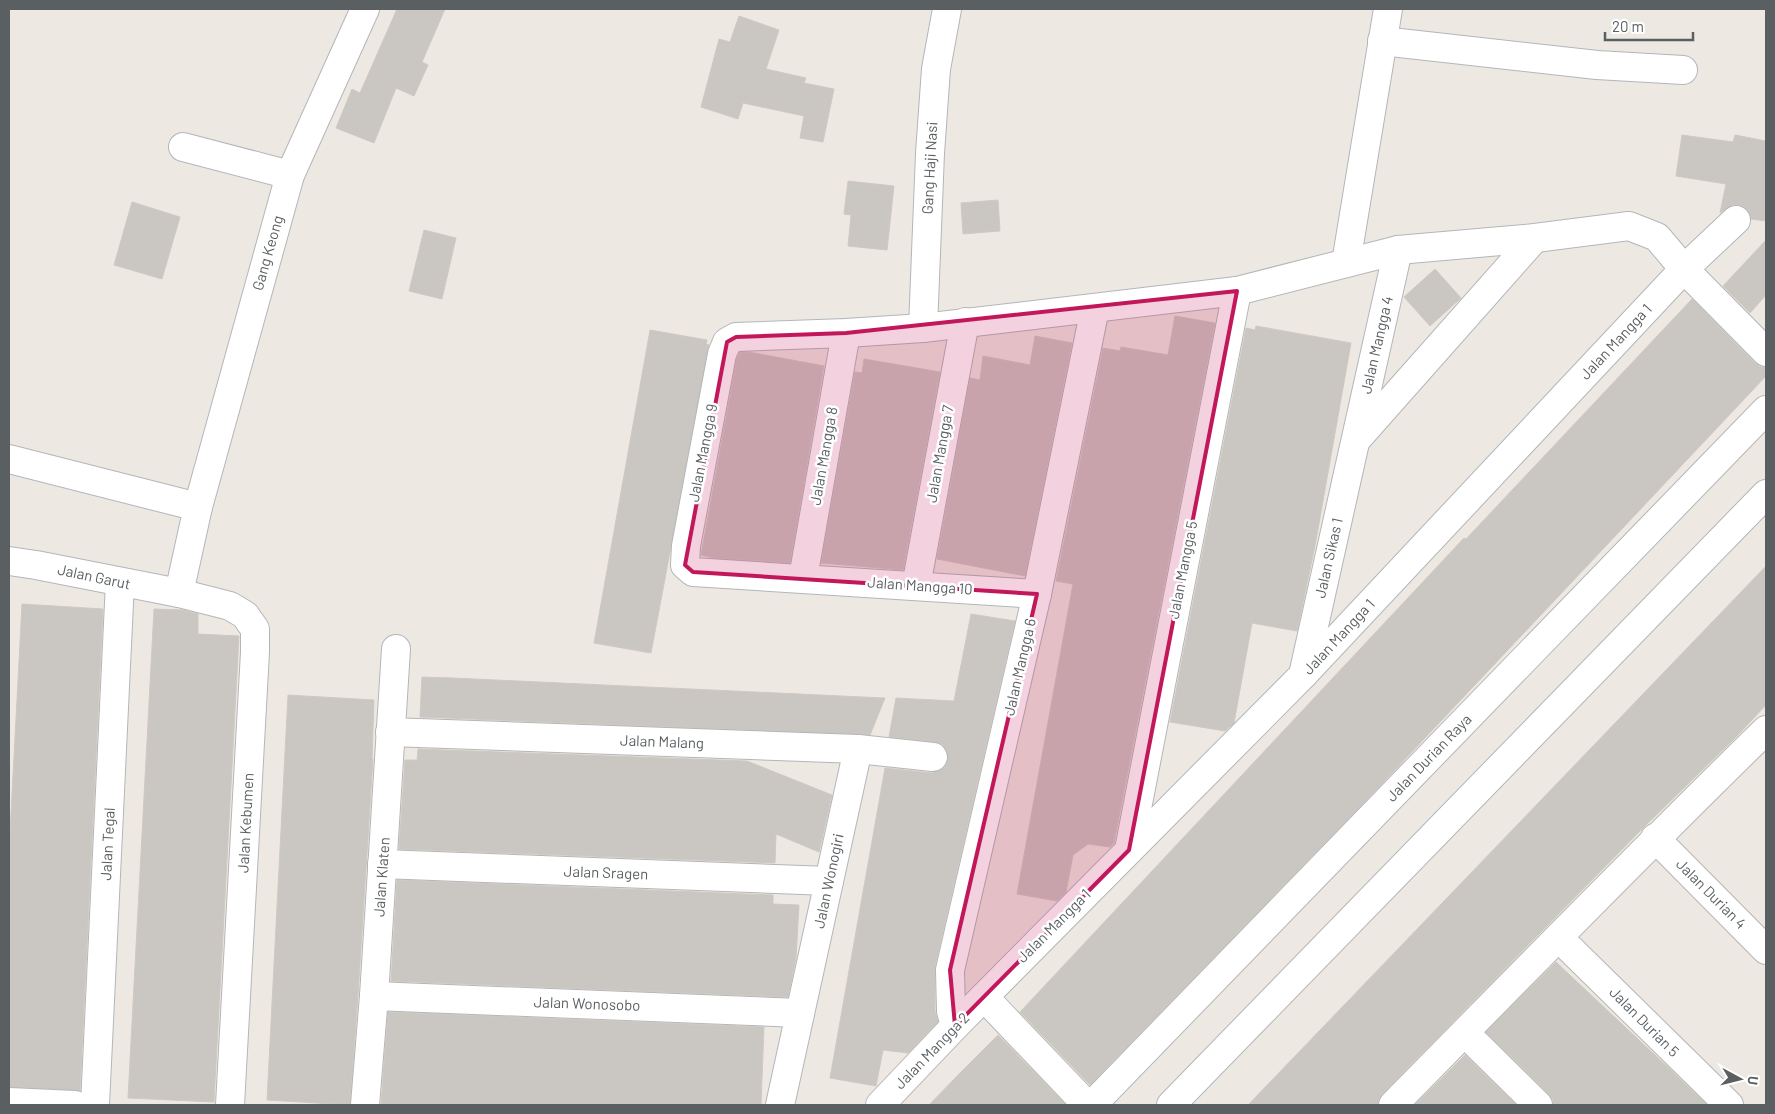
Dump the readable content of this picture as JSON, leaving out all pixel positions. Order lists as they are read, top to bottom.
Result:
{
  "streets": {
    "street": [
      "Gang Haji Nasi",
      "Gang Keong",
      "Jalan Mangga 1",
      "Jalan Mangga 4",
      "Jalan Mangga 9",
      "Jalan Mangga 7",
      "Jalan Mangga 8",
      "Jalan Sikas 1",
      "Jalan Mangga 5",
      "Jalan Garut",
      "Jalan Mangga 10",
      "Jalan Mangga 6",
      "Jalan Malang",
      "Jalan Durian Raya",
      "Jalan Kebumen",
      "Jalan Tegal",
      "Jalan Sragen",
      "Jalan Klaten",
      "Jalan Wonogiri",
      "Jalan Durian 4",
      "Jalan Wonosobo",
      "Jalan Durian 5",
      "Jalan Mangga 2"
    ]
  },
  "crossings": [
    ["Gang Keong", "Jalan Garut"],
    ["Gang Keong", "Jalan Kebumen"],
    ["Jalan Mangga 1", "Jalan Sikas 1"],
    ["Jalan Mangga 1", "Jalan Mangga 5"],
    ["Jalan Mangga 1", "Jalan Mangga 2"],
    ["Jalan Mangga 4", "Jalan Sikas 1"],
    ["Jalan Mangga 9", "Jalan Mangga 8"],
    ["Jalan Mangga 9", "Jalan Mangga 10"],
    ["Jalan Mangga 7", "Jalan Mangga 10"],
    ["Jalan Mangga 8", "Jalan Mangga 10"],
    ["Jalan Garut", "Jalan Kebumen"],
    ["Jalan Garut", "Jalan Tegal"],
    ["Jalan Mangga 10", "Jalan Mangga 6"],
    ["Jalan Mangga 6", "Jalan Mangga 2"],
    ["Jalan Malang", "Jalan Klaten"],
    ["Jalan Malang", "Jalan Wonogiri"],
    ["Jalan Sragen", "Jalan Klaten"],
    ["Jalan Sragen", "Jalan Wonogiri"],
    ["Jalan Klaten", "Jalan Wonosobo"],
    ["Jalan Wonogiri", "Jalan Wonosobo"]
  ],
  "scale_bar": "20 m",
  "north": "right"
}
